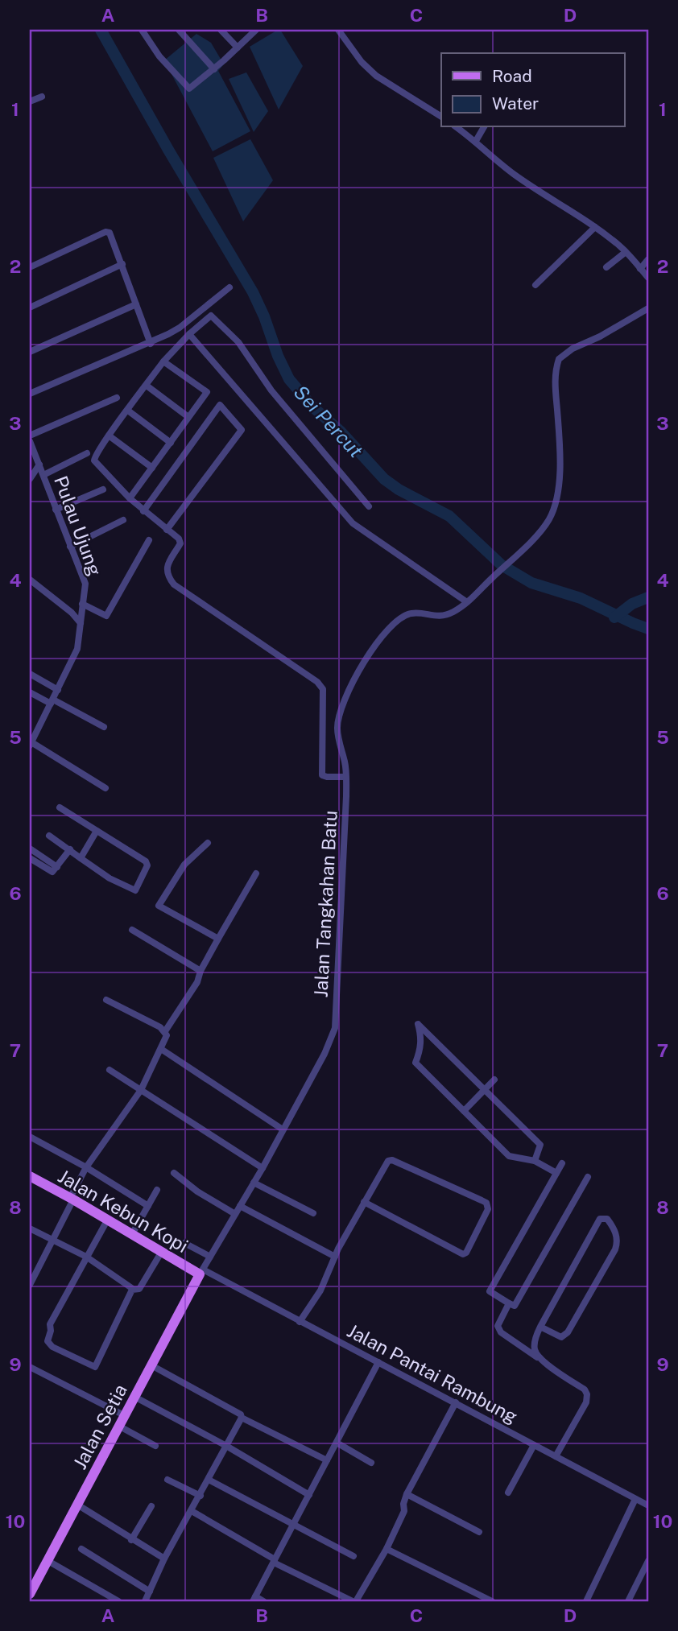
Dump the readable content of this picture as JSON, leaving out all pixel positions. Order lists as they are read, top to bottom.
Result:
{
  "streets": {
    "main road": ["Jalan Kebun Kopi", "Jalan Setia"],
    "street": ["Pulau Ujung", "Jalan Tangkahan Batu", "Jalan Pantai Rambung"]
  },
  "crossings": [
    ["Jalan Tangkahan Batu", "Jalan Kebun Kopi"],
    ["Jalan Tangkahan Batu", "Jalan Pantai Rambung"],
    ["Jalan Tangkahan Batu", "Jalan Setia"],
    ["Jalan Kebun Kopi", "Jalan Pantai Rambung"],
    ["Jalan Kebun Kopi", "Jalan Setia"],
    ["Jalan Pantai Rambung", "Jalan Setia"]
  ],
  "water": ["Sei Percut"],
  "legend": ["Road", "Water"],
  "grid": {
    "columns": [
      "A",
      "B",
      "C",
      "D"
    ],
    "rows": [
      "1",
      "2",
      "3",
      "4",
      "5",
      "6",
      "7",
      "8",
      "9",
      "10"
    ]
  }
}
